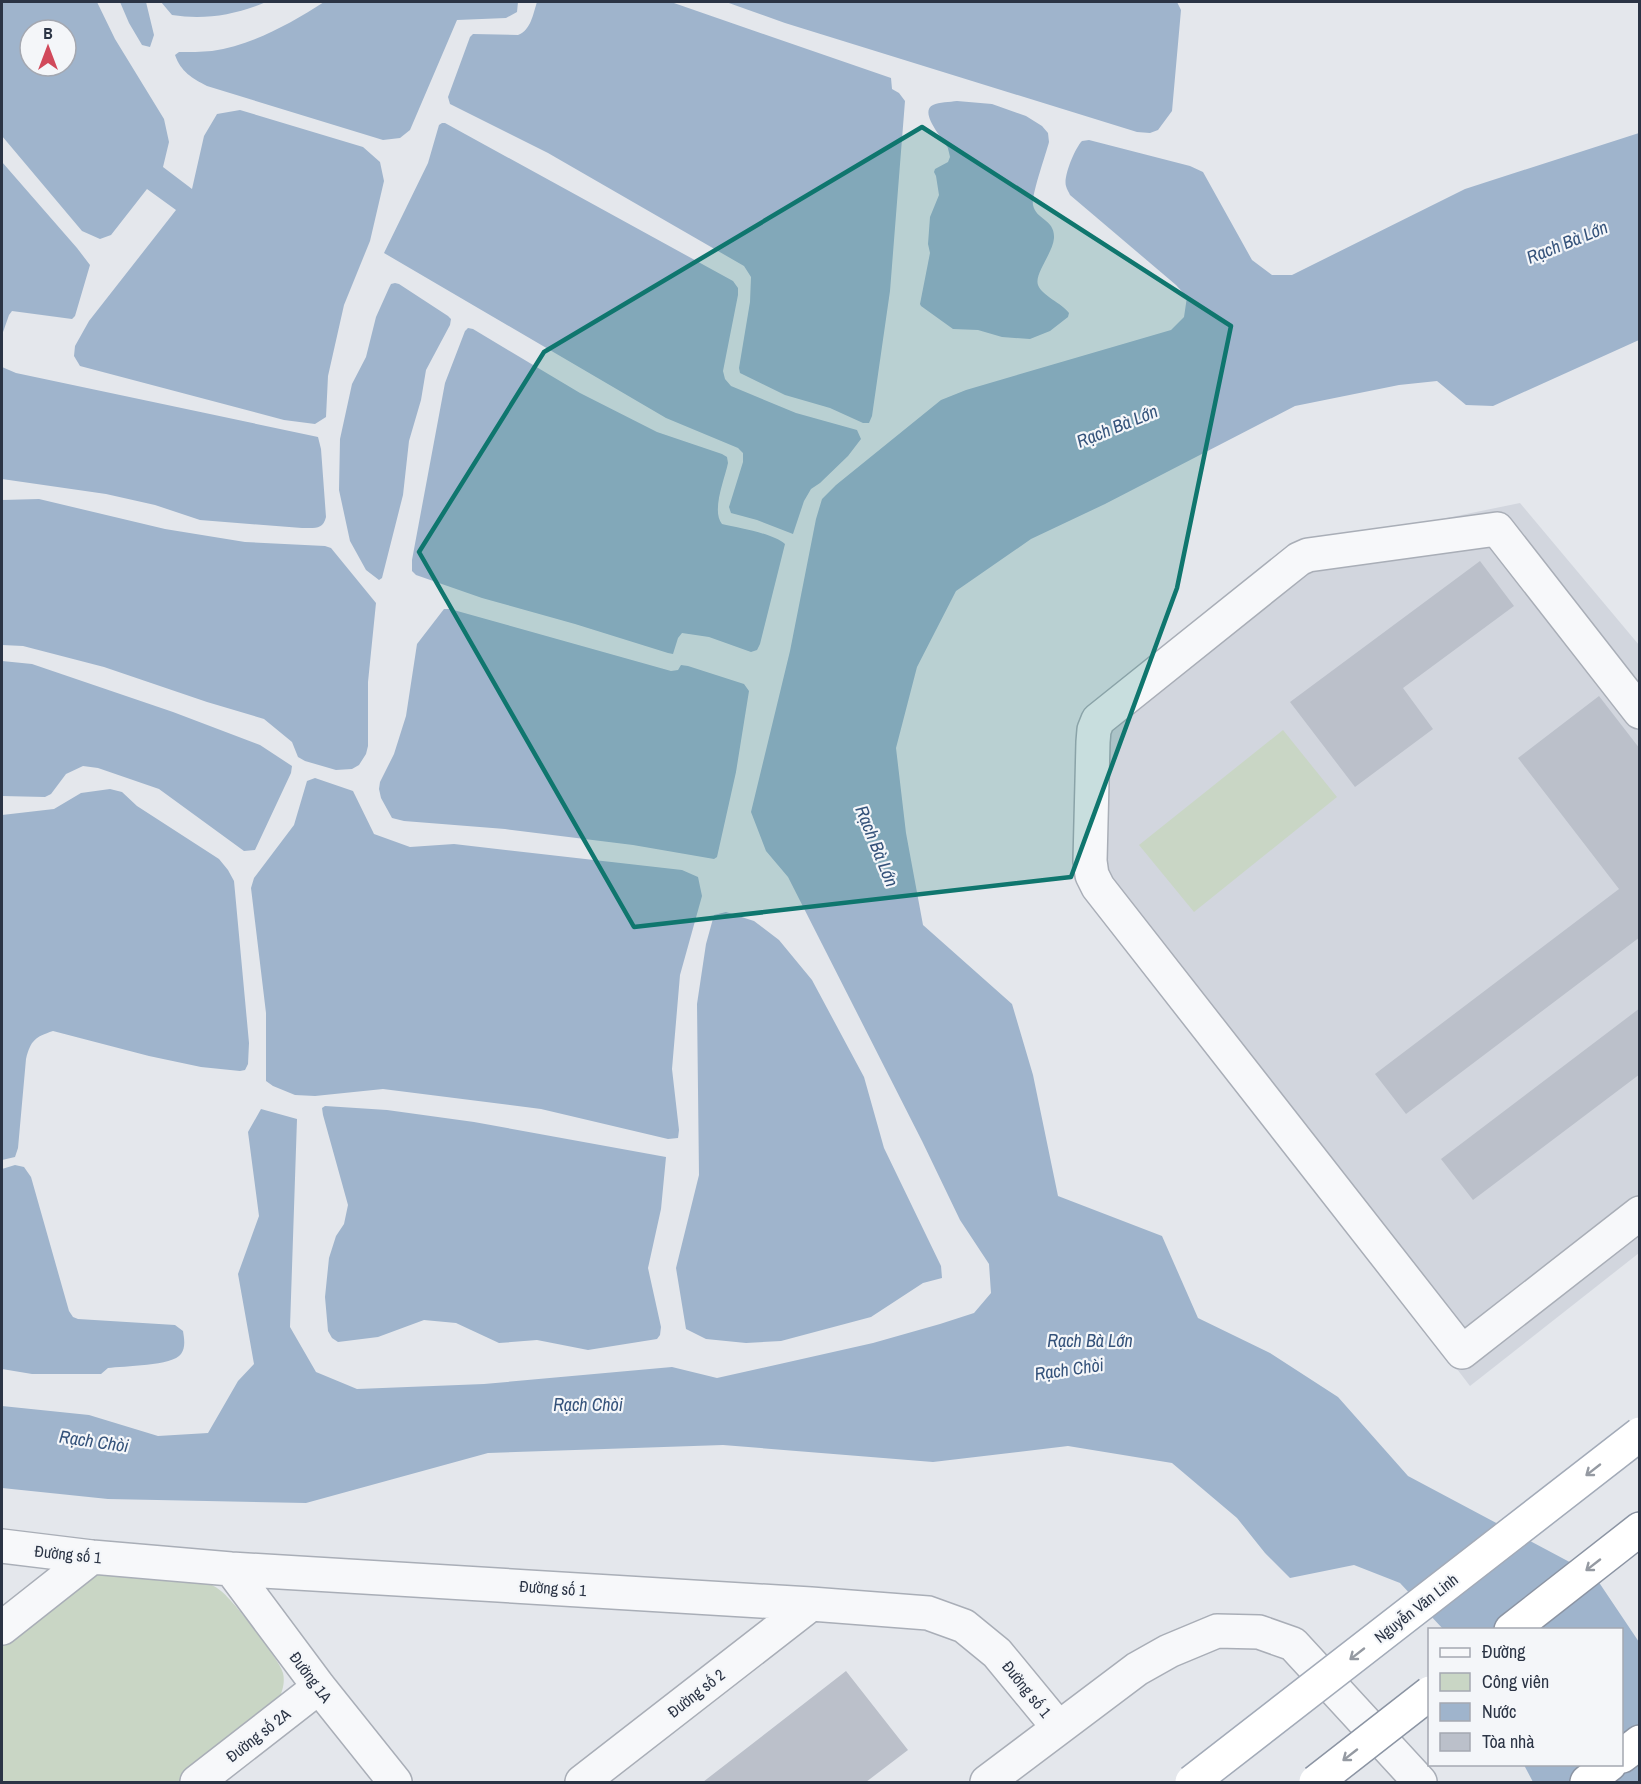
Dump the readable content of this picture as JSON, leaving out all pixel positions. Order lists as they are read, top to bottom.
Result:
{
  "streets": {
    "main road": ["Nguyễn Văn Linh"],
    "street": [
      "Đường số 1",
      "Đường 1A",
      "Đường số 2",
      "Đường số 2A"
    ]
  },
  "crossings": [
    ["Đường số 1", "Đường 1A"],
    ["Đường số 1", "Đường số 2"],
    ["Đường 1A", "Đường số 2A"]
  ],
  "water": ["Rạch Bà Lớn", "Rạch Chòi"],
  "legend": [
    "Đường",
    "Công viên",
    "Nước",
    "Tòa nhà"
  ],
  "north": "top"
}
